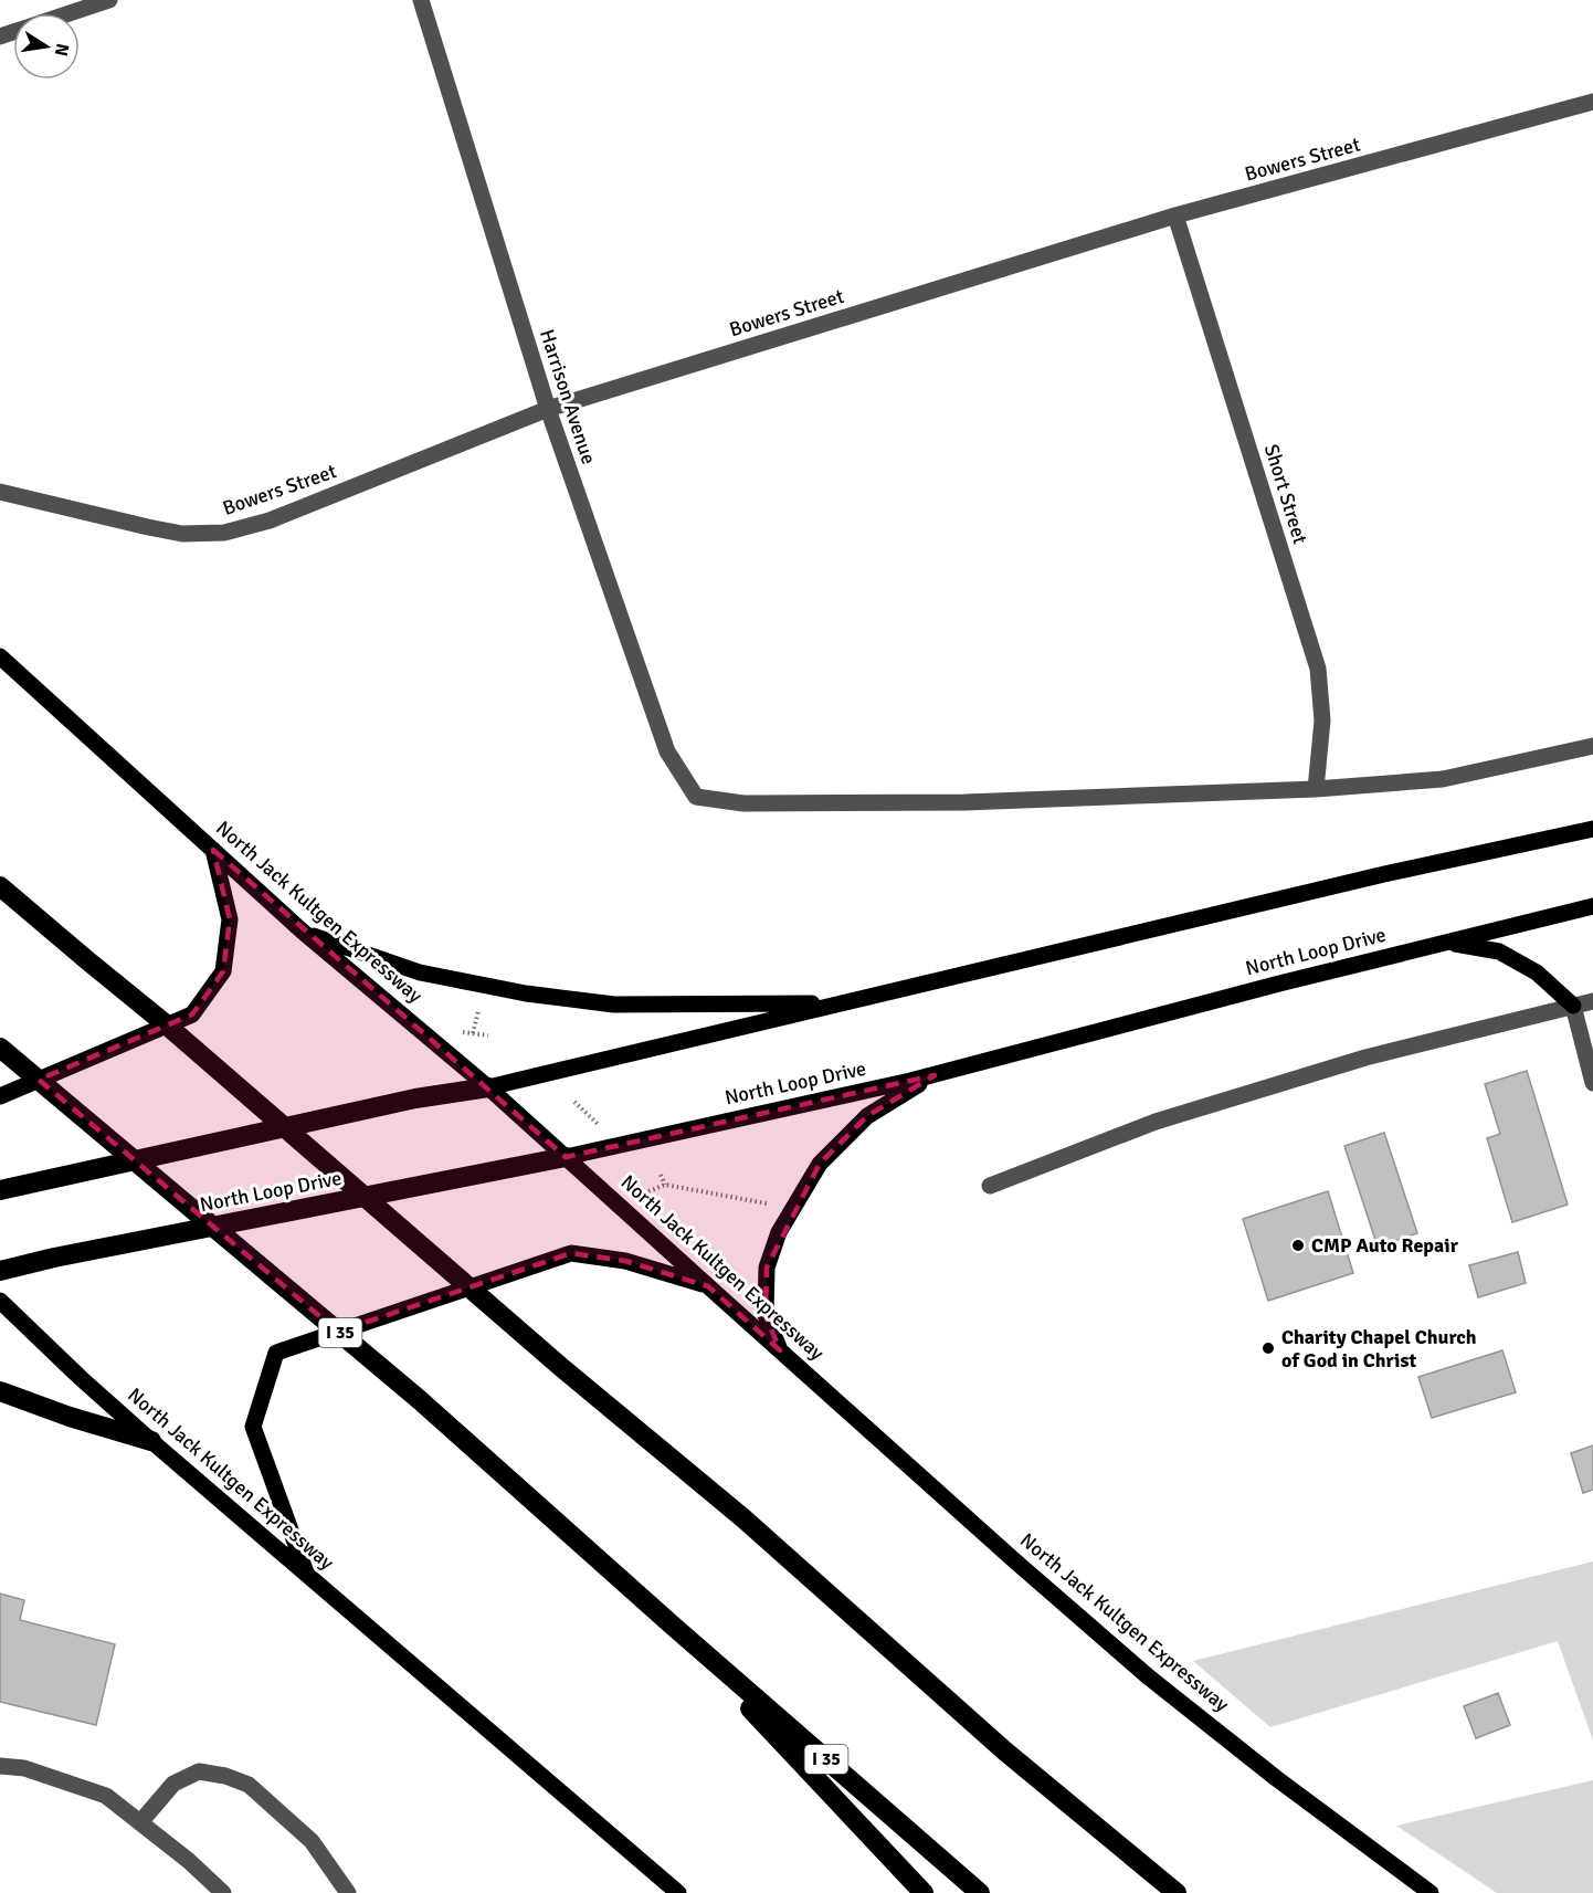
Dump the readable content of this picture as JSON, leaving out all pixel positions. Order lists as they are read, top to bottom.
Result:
{
  "streets": {
    "highway": ["North Loop Drive", "I 35"],
    "main road": ["North Jack Kultgen Expressway"],
    "street": ["Bowers Street", "Harrison Avenue", "Short Street"]
  },
  "crossings": [
    ["Bowers Street", "Harrison Avenue"],
    ["Bowers Street", "Short Street"],
    ["Harrison Avenue", "Short Street"],
    ["North Jack Kultgen Expressway", "North Loop Drive"]
  ],
  "places": ["CMP Auto Repair", "Charity Chapel Church of God in Christ"],
  "north": "right"
}
